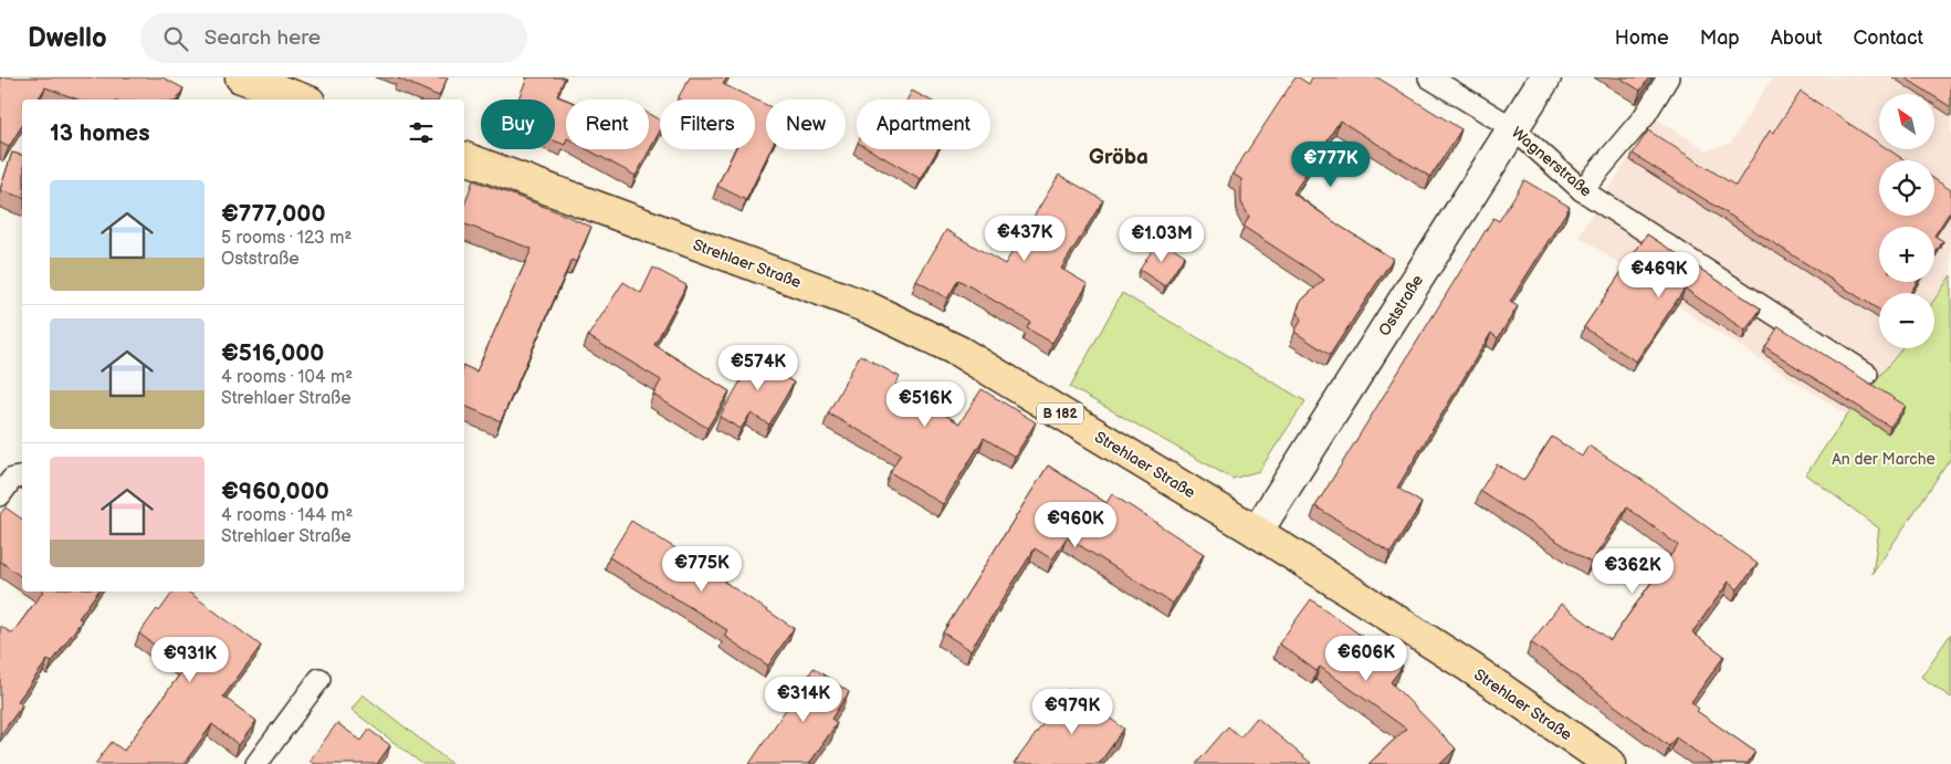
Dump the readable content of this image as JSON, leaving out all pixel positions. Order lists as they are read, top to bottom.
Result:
{
  "streets": {
    "main road": ["Strehlaer Straße", "B 182"],
    "street": ["Oststraße"],
    "lane": ["Wagnerstraße"]
  },
  "crossings": [
    ["Wagnerstraße", "Oststraße"],
    ["Strehlaer Straße", "Oststraße"]
  ],
  "districts": ["Gröba"],
  "parks": ["An der Marche"],
  "north": "top left",
  "page": {
    "header": "Dwello",
    "search": "Search here",
    "nav": [
      "Home",
      "Map",
      "About",
      "Contact"
    ],
    "map_buttons": ["+", "−"],
    "chip": [
      "Buy",
      "Rent",
      "Filters",
      "New",
      "Apartment"
    ],
    "heading": "13 homes",
    "price": [
      "€777K",
      "€437K",
      "€1.03M",
      "€469K",
      "€574K",
      "€516K",
      "€960K",
      "€775K",
      "€362K",
      "€606K",
      "€931K",
      "€314K",
      "€979K"
    ],
    "list": [
      {
        "name": "€777,000",
        "note": "5 rooms · 123 m² · Oststraße"
      },
      {
        "name": "€516,000",
        "note": "4 rooms · 104 m² · Strehlaer Straße"
      },
      {
        "name": "€960,000",
        "note": "4 rooms · 144 m² · Strehlaer Straße"
      }
    ]
  }
}
